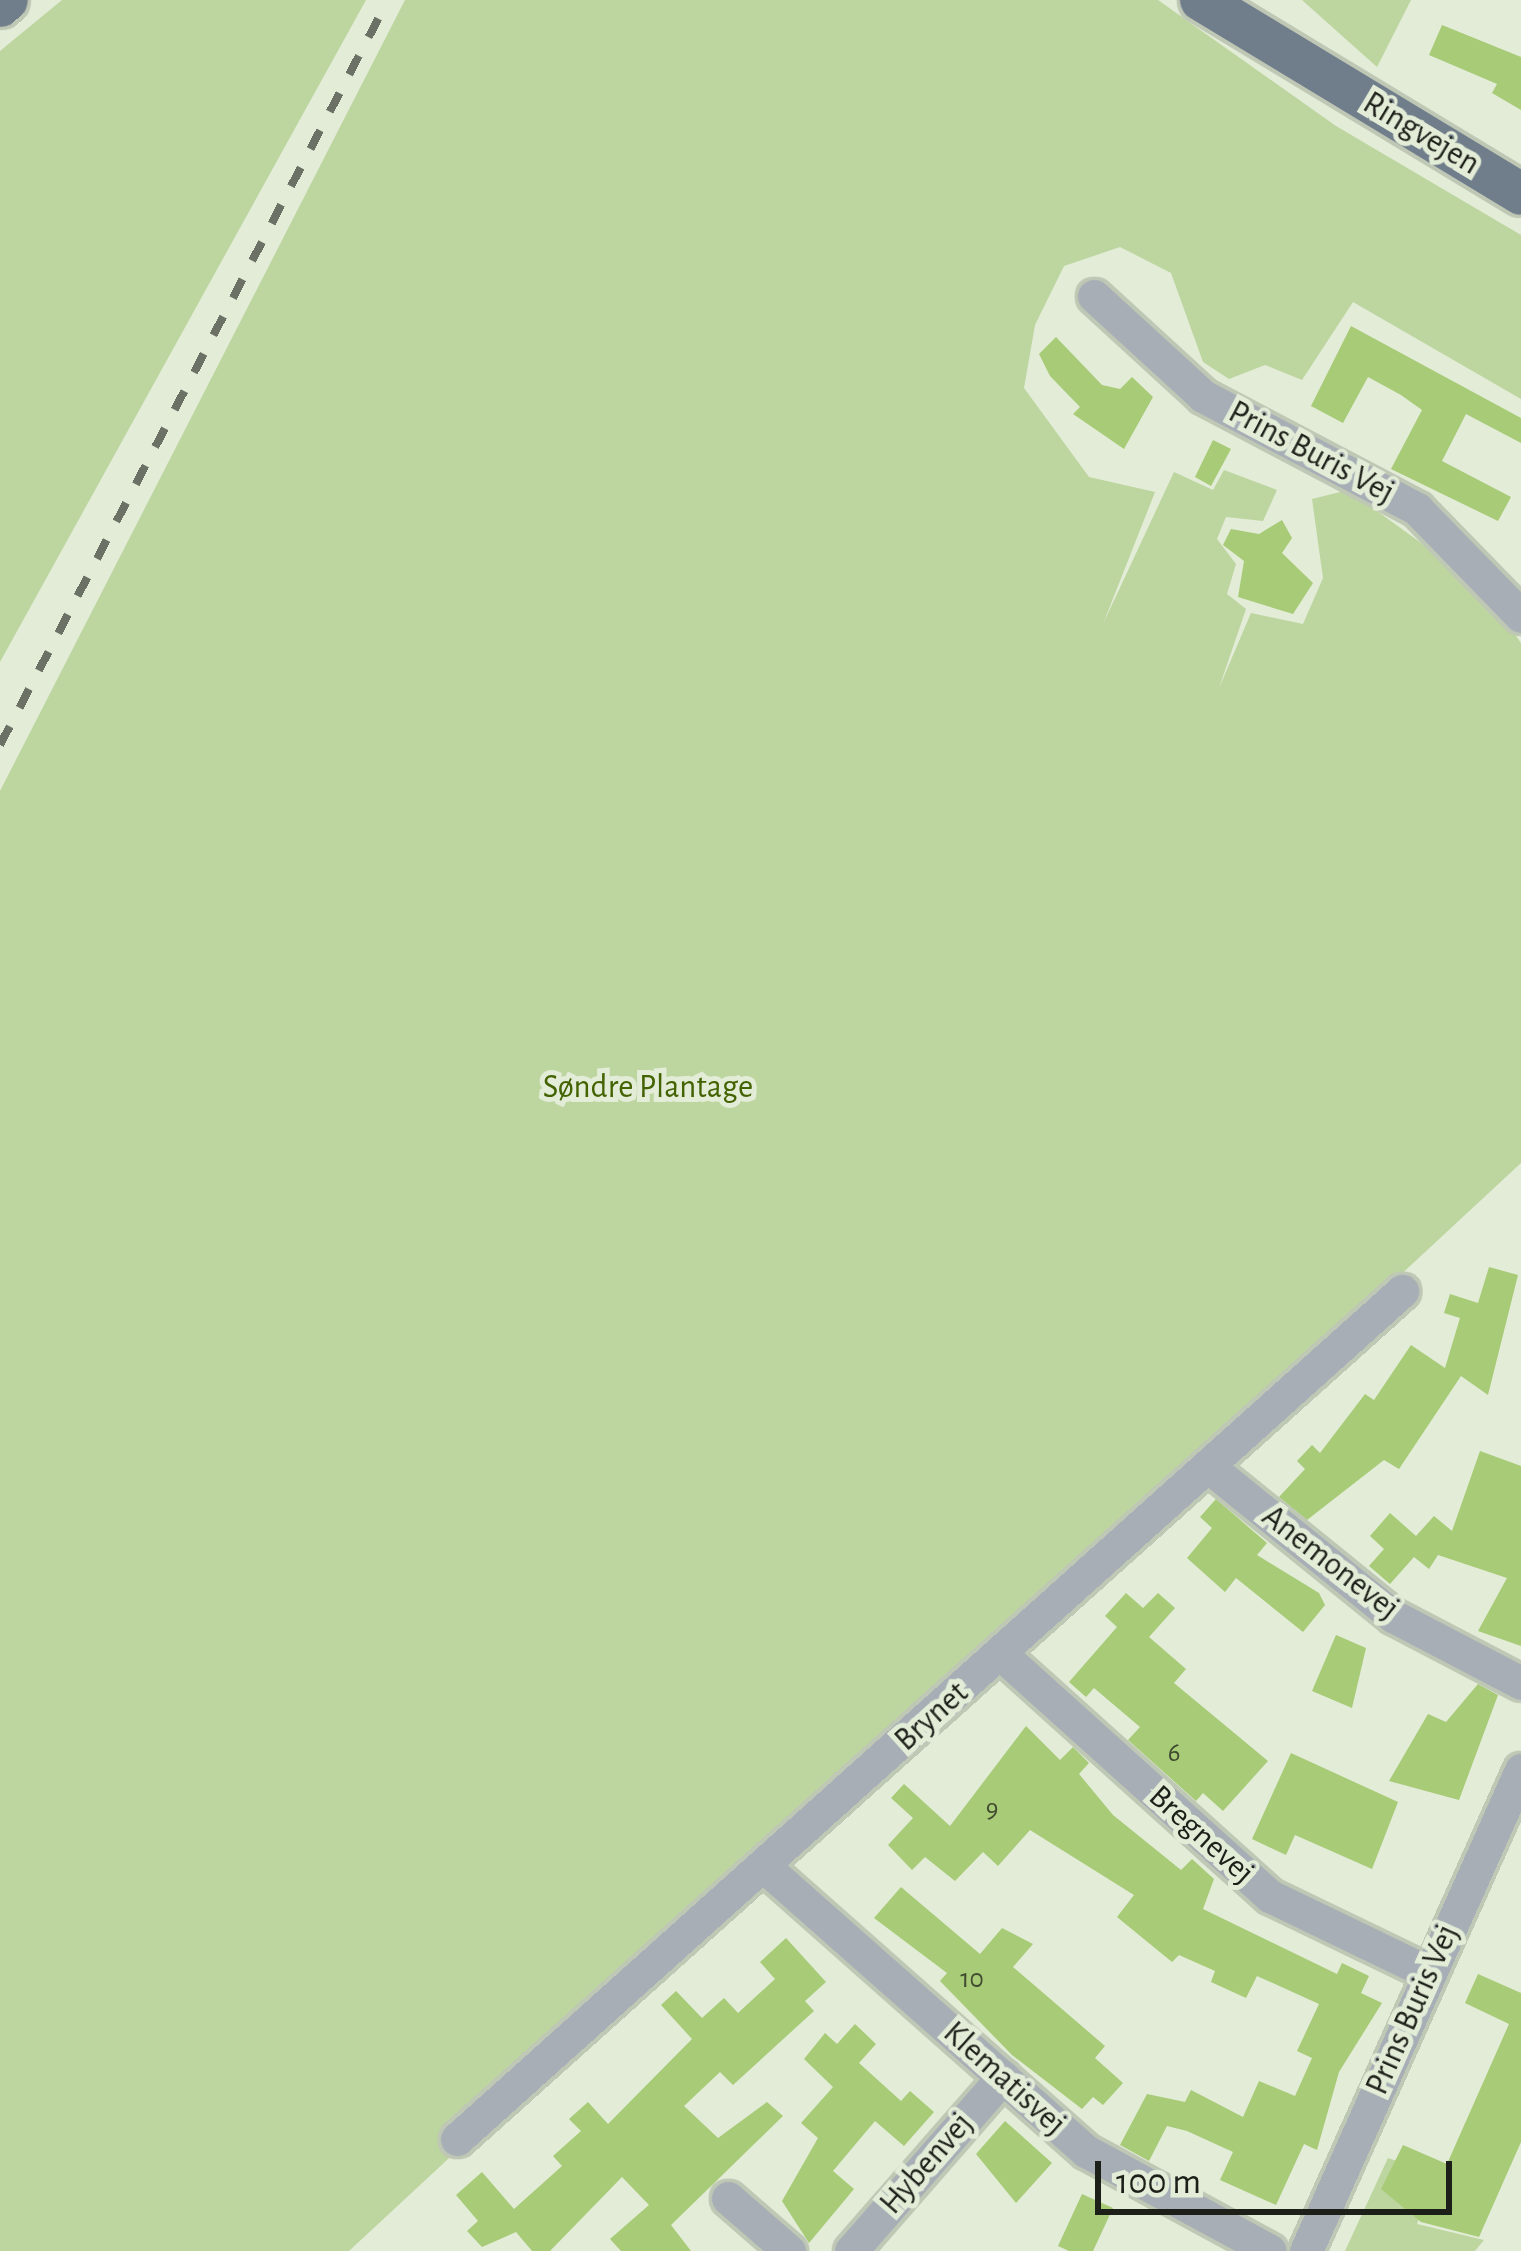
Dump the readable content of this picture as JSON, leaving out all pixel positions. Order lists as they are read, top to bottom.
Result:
{
  "streets": {
    "main road": ["Ringvejen"],
    "street": [
      "Prins Buris Vej",
      "Anemonevej",
      "Brynet",
      "Bregnevej",
      "Klematisvej",
      "Hybenvej"
    ]
  },
  "crossings": [
    ["Prins Buris Vej", "Bregnevej"],
    ["Anemonevej", "Brynet"],
    ["Brynet", "Bregnevej"],
    ["Brynet", "Klematisvej"],
    ["Klematisvej", "Hybenvej"]
  ],
  "parks": ["Søndre Plantage"],
  "house_numbers": ["6", "9", "10"],
  "scale_bar": "100 m"
}
